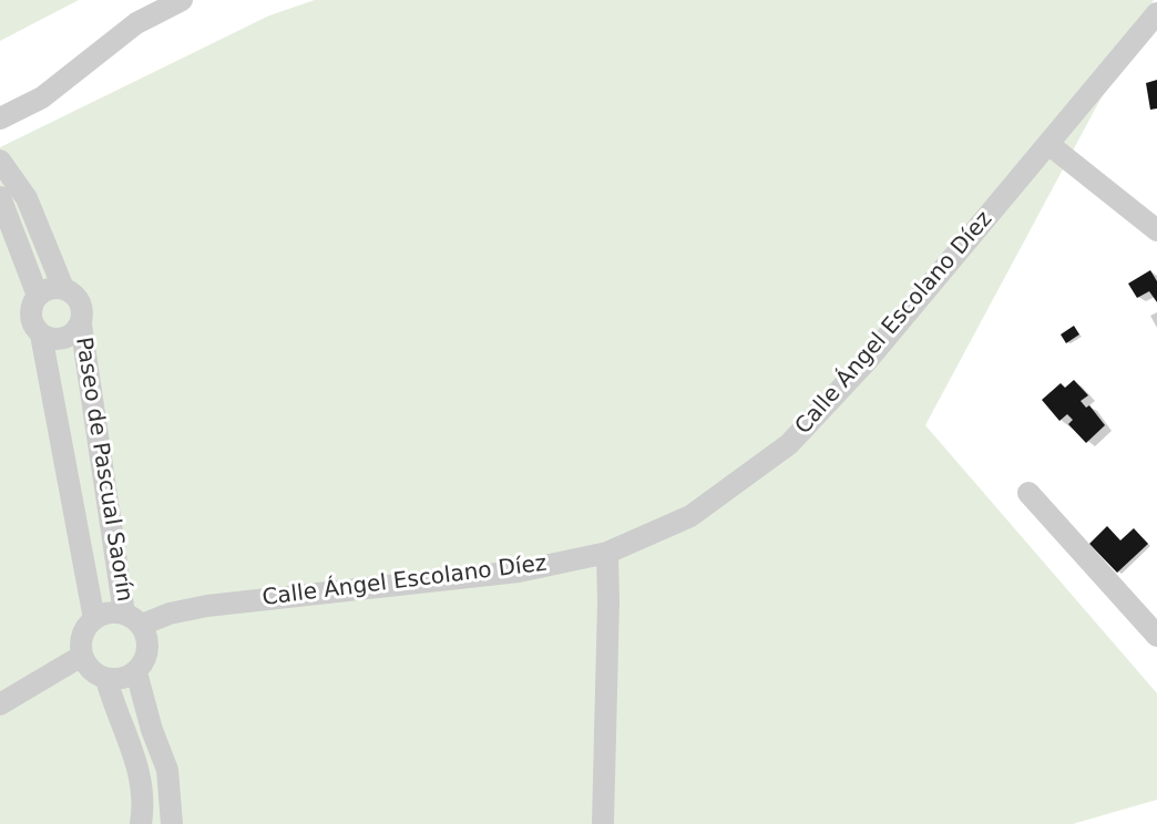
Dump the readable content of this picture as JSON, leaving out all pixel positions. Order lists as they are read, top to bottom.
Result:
{
  "streets": {
    "street": ["Calle Ángel Escolano Díez", "Paseo de Pascual Saorín"]
  },
  "crossings": [
    ["Calle Ángel Escolano Díez", "Paseo de Pascual Saorín"]
  ]
}
